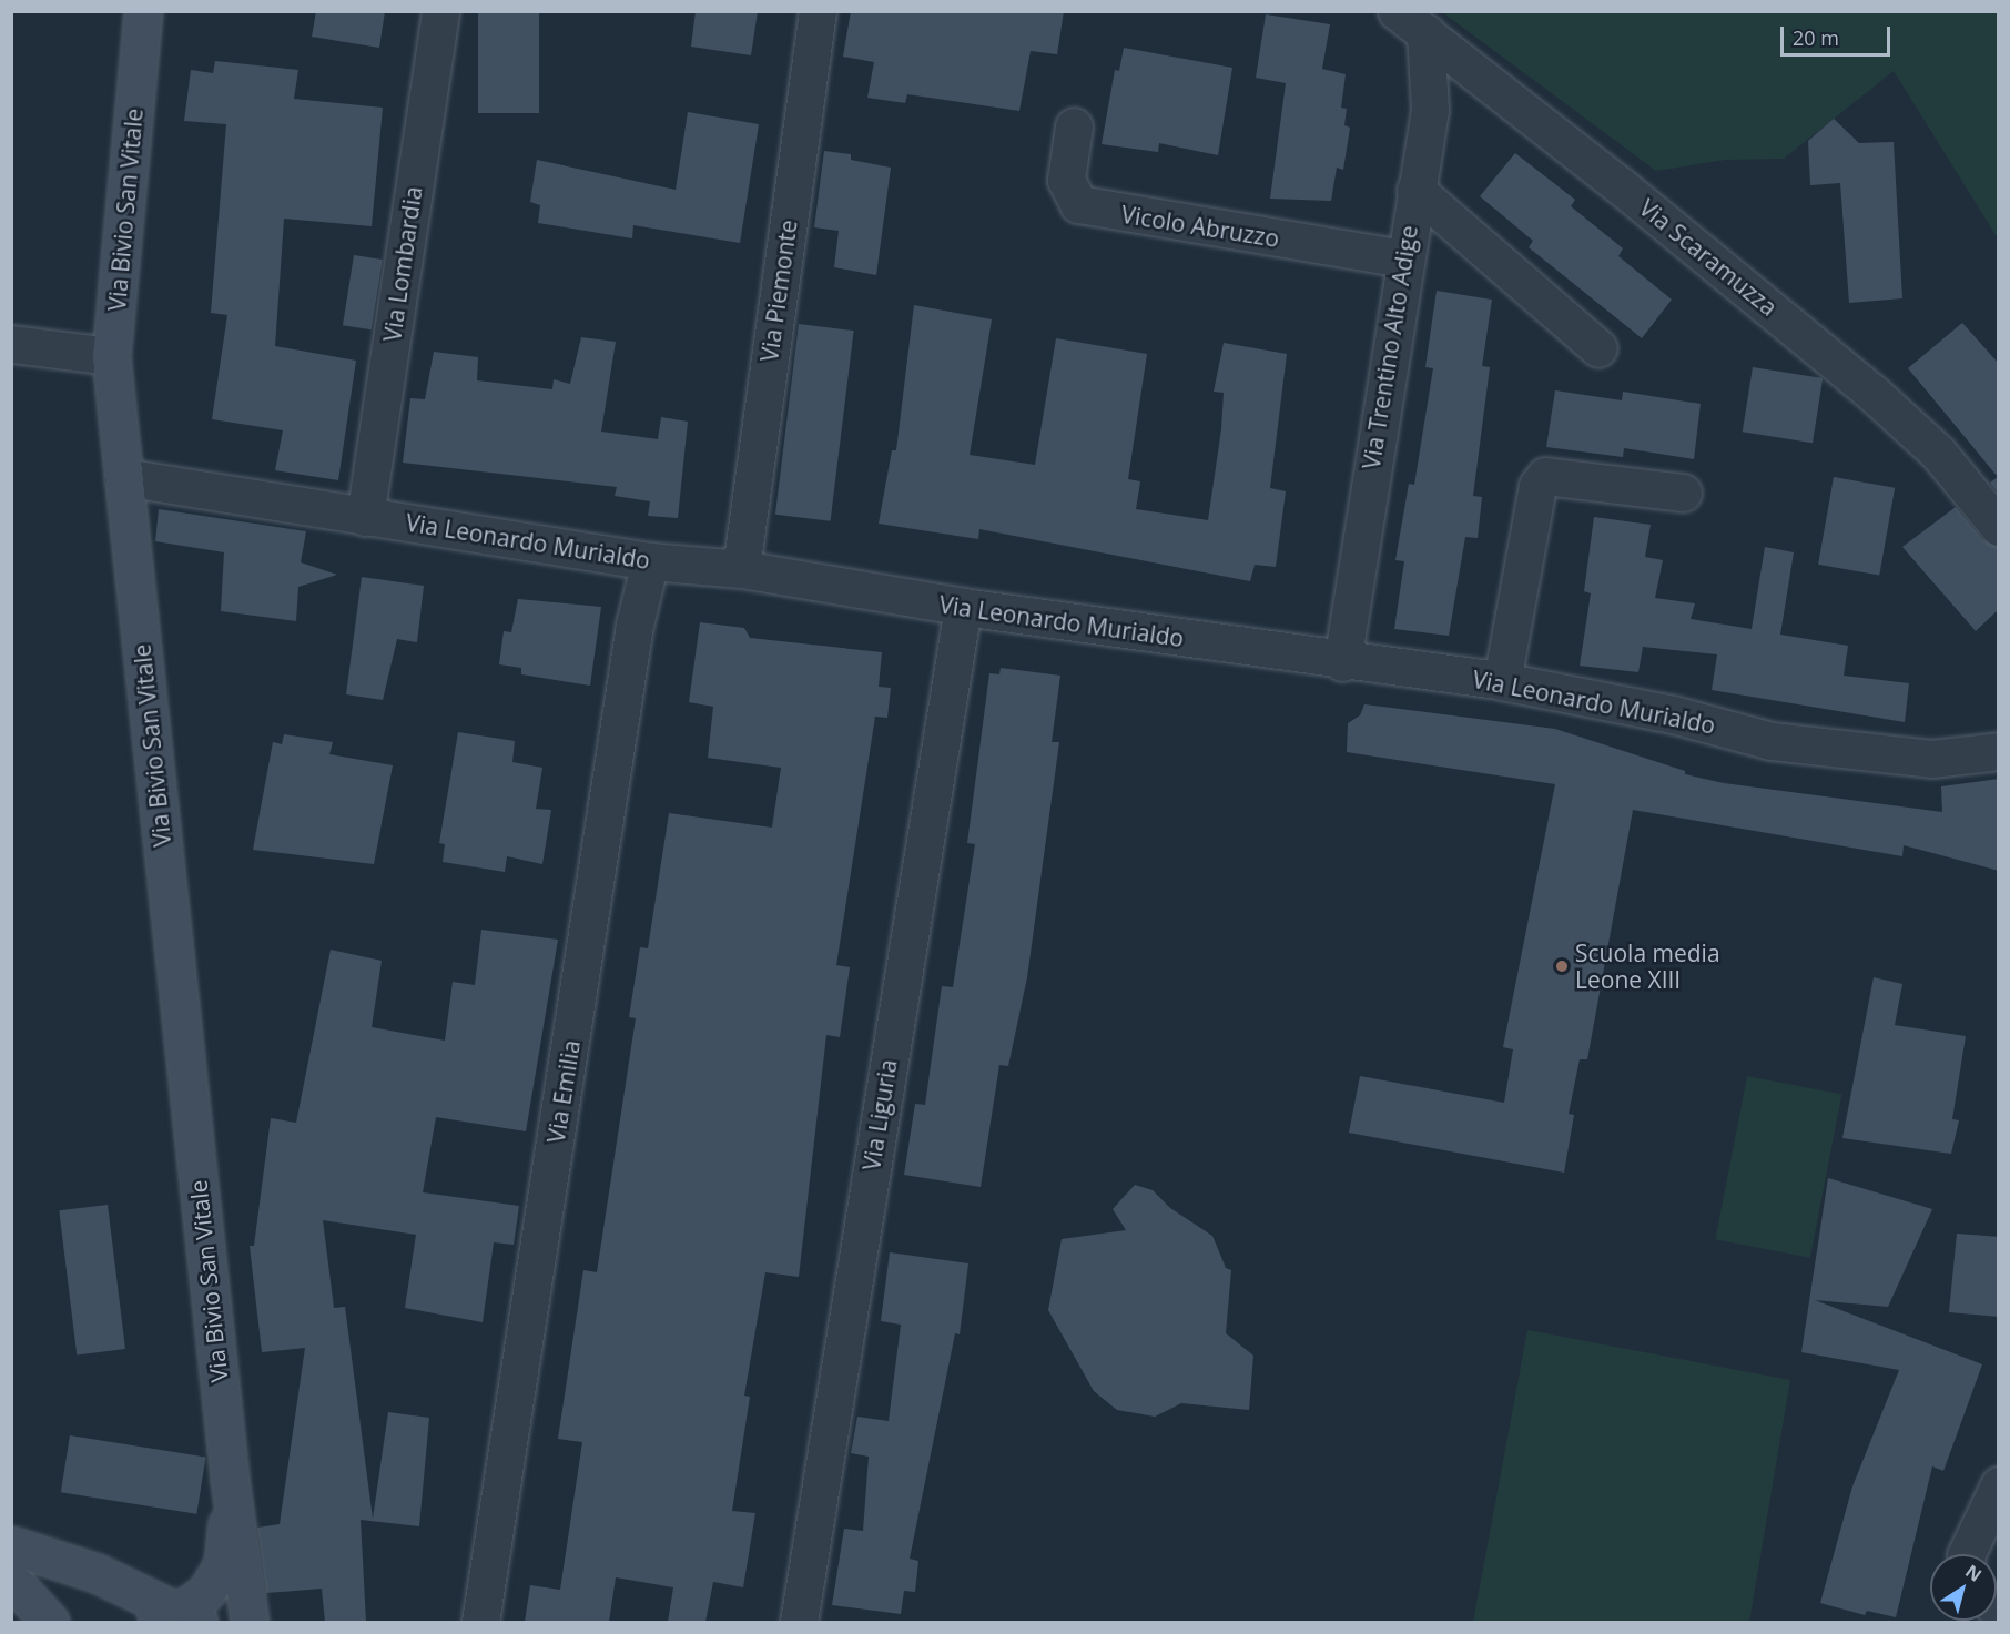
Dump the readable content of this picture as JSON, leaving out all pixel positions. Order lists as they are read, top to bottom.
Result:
{
  "streets": {
    "main road": ["Via Bivio San Vitale"],
    "street": [
      "Vicolo Abruzzo",
      "Via Scaramuzza",
      "Via Lombardia",
      "Via Piemonte",
      "Via Trentino Alto Adige",
      "Via Leonardo Murialdo",
      "Via Emilia",
      "Via Liguria"
    ]
  },
  "crossings": [
    ["Via Bivio San Vitale", "Via Leonardo Murialdo"],
    ["Vicolo Abruzzo", "Via Trentino Alto Adige"],
    ["Via Scaramuzza", "Via Trentino Alto Adige"],
    ["Via Lombardia", "Via Leonardo Murialdo"],
    ["Via Piemonte", "Via Leonardo Murialdo"],
    ["Via Trentino Alto Adige", "Via Leonardo Murialdo"],
    ["Via Leonardo Murialdo", "Via Emilia"],
    ["Via Leonardo Murialdo", "Via Liguria"]
  ],
  "places": ["Scuola media Leone XIII"],
  "scale_bar": "20 m",
  "north": "top right"
}
